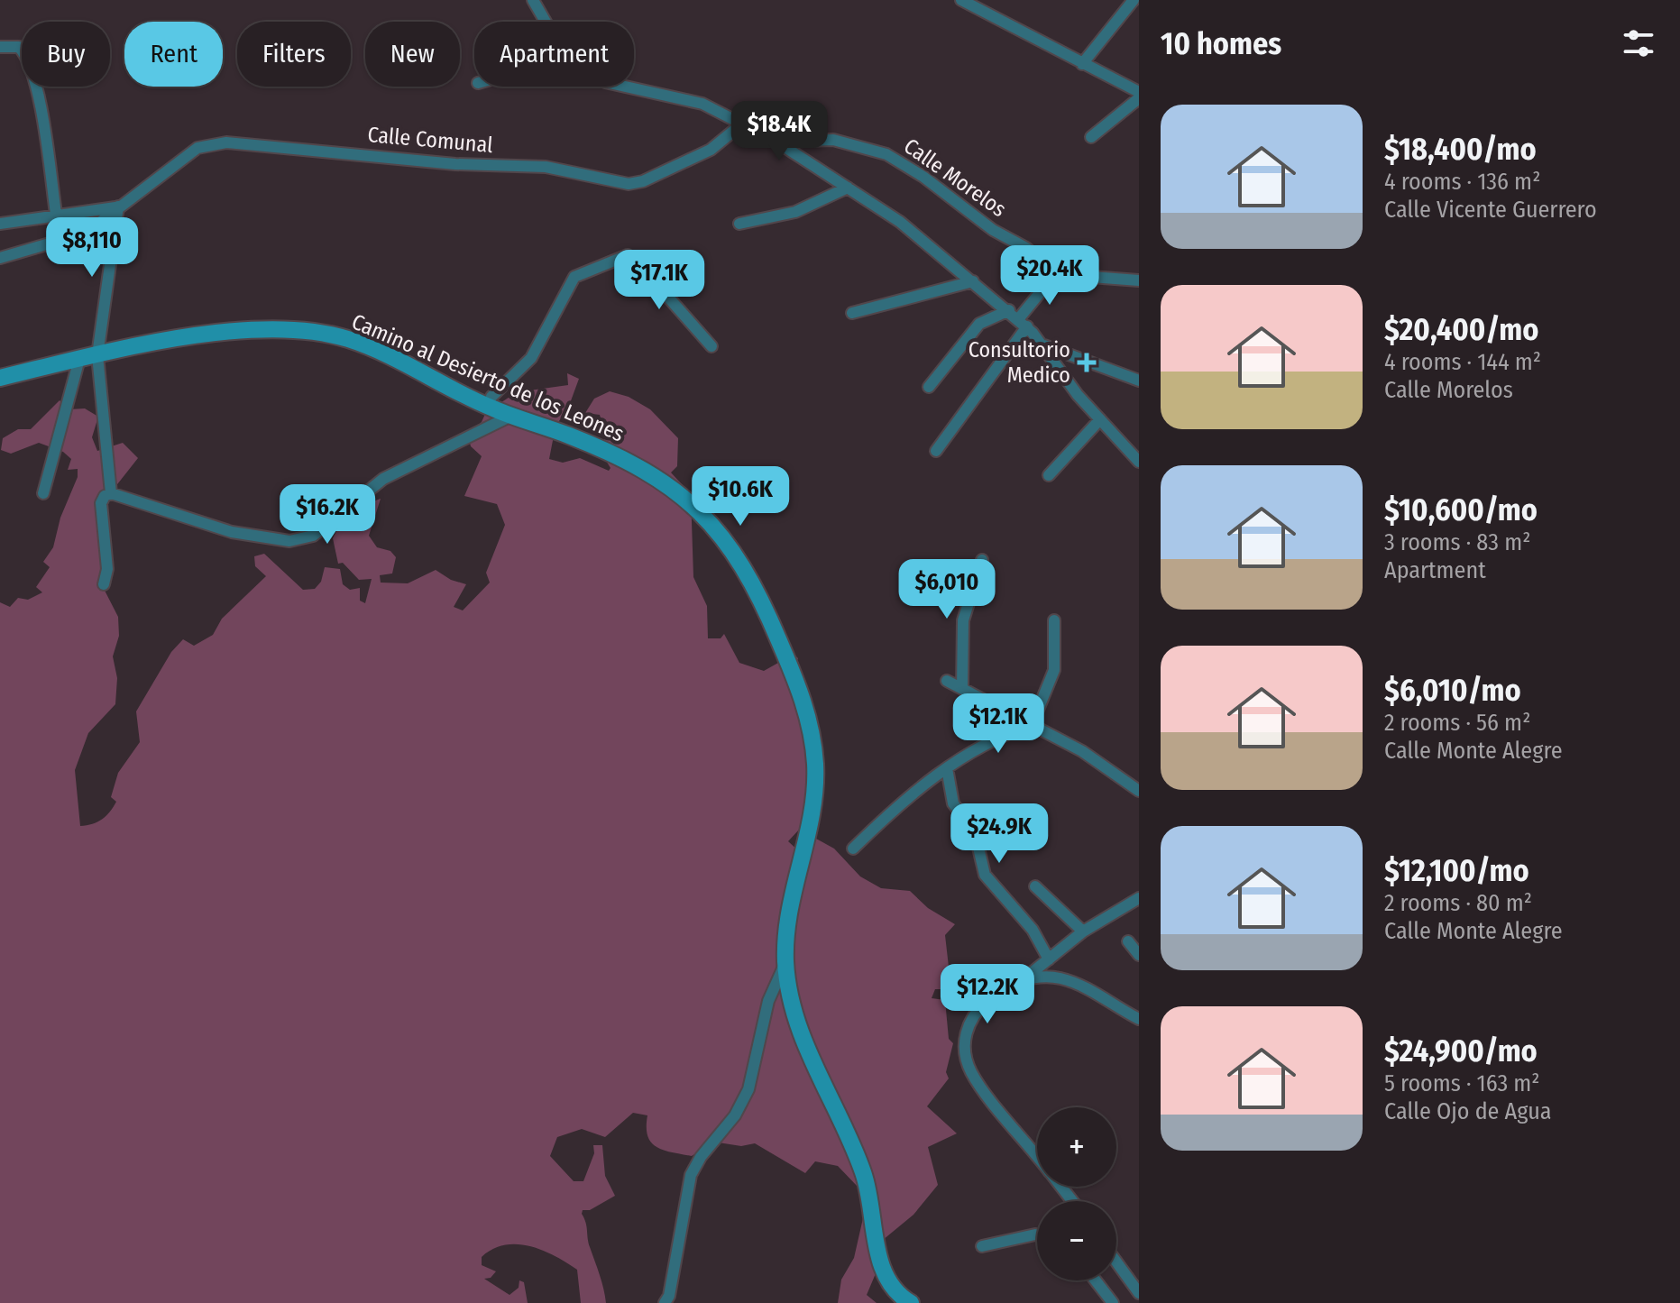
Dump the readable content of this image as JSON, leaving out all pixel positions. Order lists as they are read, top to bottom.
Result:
{
  "streets": {
    "main road": ["Camino al Desierto de los Leones"],
    "street": ["Calle Comunal", "Calle Morelos"]
  },
  "places": {
    "health": ["Consultorio Medico"]
  },
  "page": {
    "heading": "10 homes",
    "chip": [
      "Buy",
      "Rent",
      "Filters",
      "New",
      "Apartment"
    ],
    "list": [
      {
        "name": "$18,400/mo",
        "note": "4 rooms · 136 m² · Calle Vicente Guerrero"
      },
      {
        "name": "$20,400/mo",
        "note": "4 rooms · 144 m² · Calle Morelos"
      },
      {
        "name": "$10,600/mo",
        "note": "3 rooms · 83 m² · Apartment"
      },
      {
        "name": "$6,010/mo",
        "note": "2 rooms · 56 m² · Calle Monte Alegre"
      },
      {
        "name": "$12,100/mo",
        "note": "2 rooms · 80 m² · Calle Monte Alegre"
      },
      {
        "name": "$24,900/mo",
        "note": "5 rooms · 163 m² · Calle Ojo de Agua"
      }
    ],
    "price": [
      "$18.4K",
      "$8,110",
      "$20.4K",
      "$17.1K",
      "$10.6K",
      "$16.2K",
      "$6,010",
      "$12.1K",
      "$24.9K",
      "$12.2K"
    ],
    "map_buttons": ["+", "−"]
  }
}
